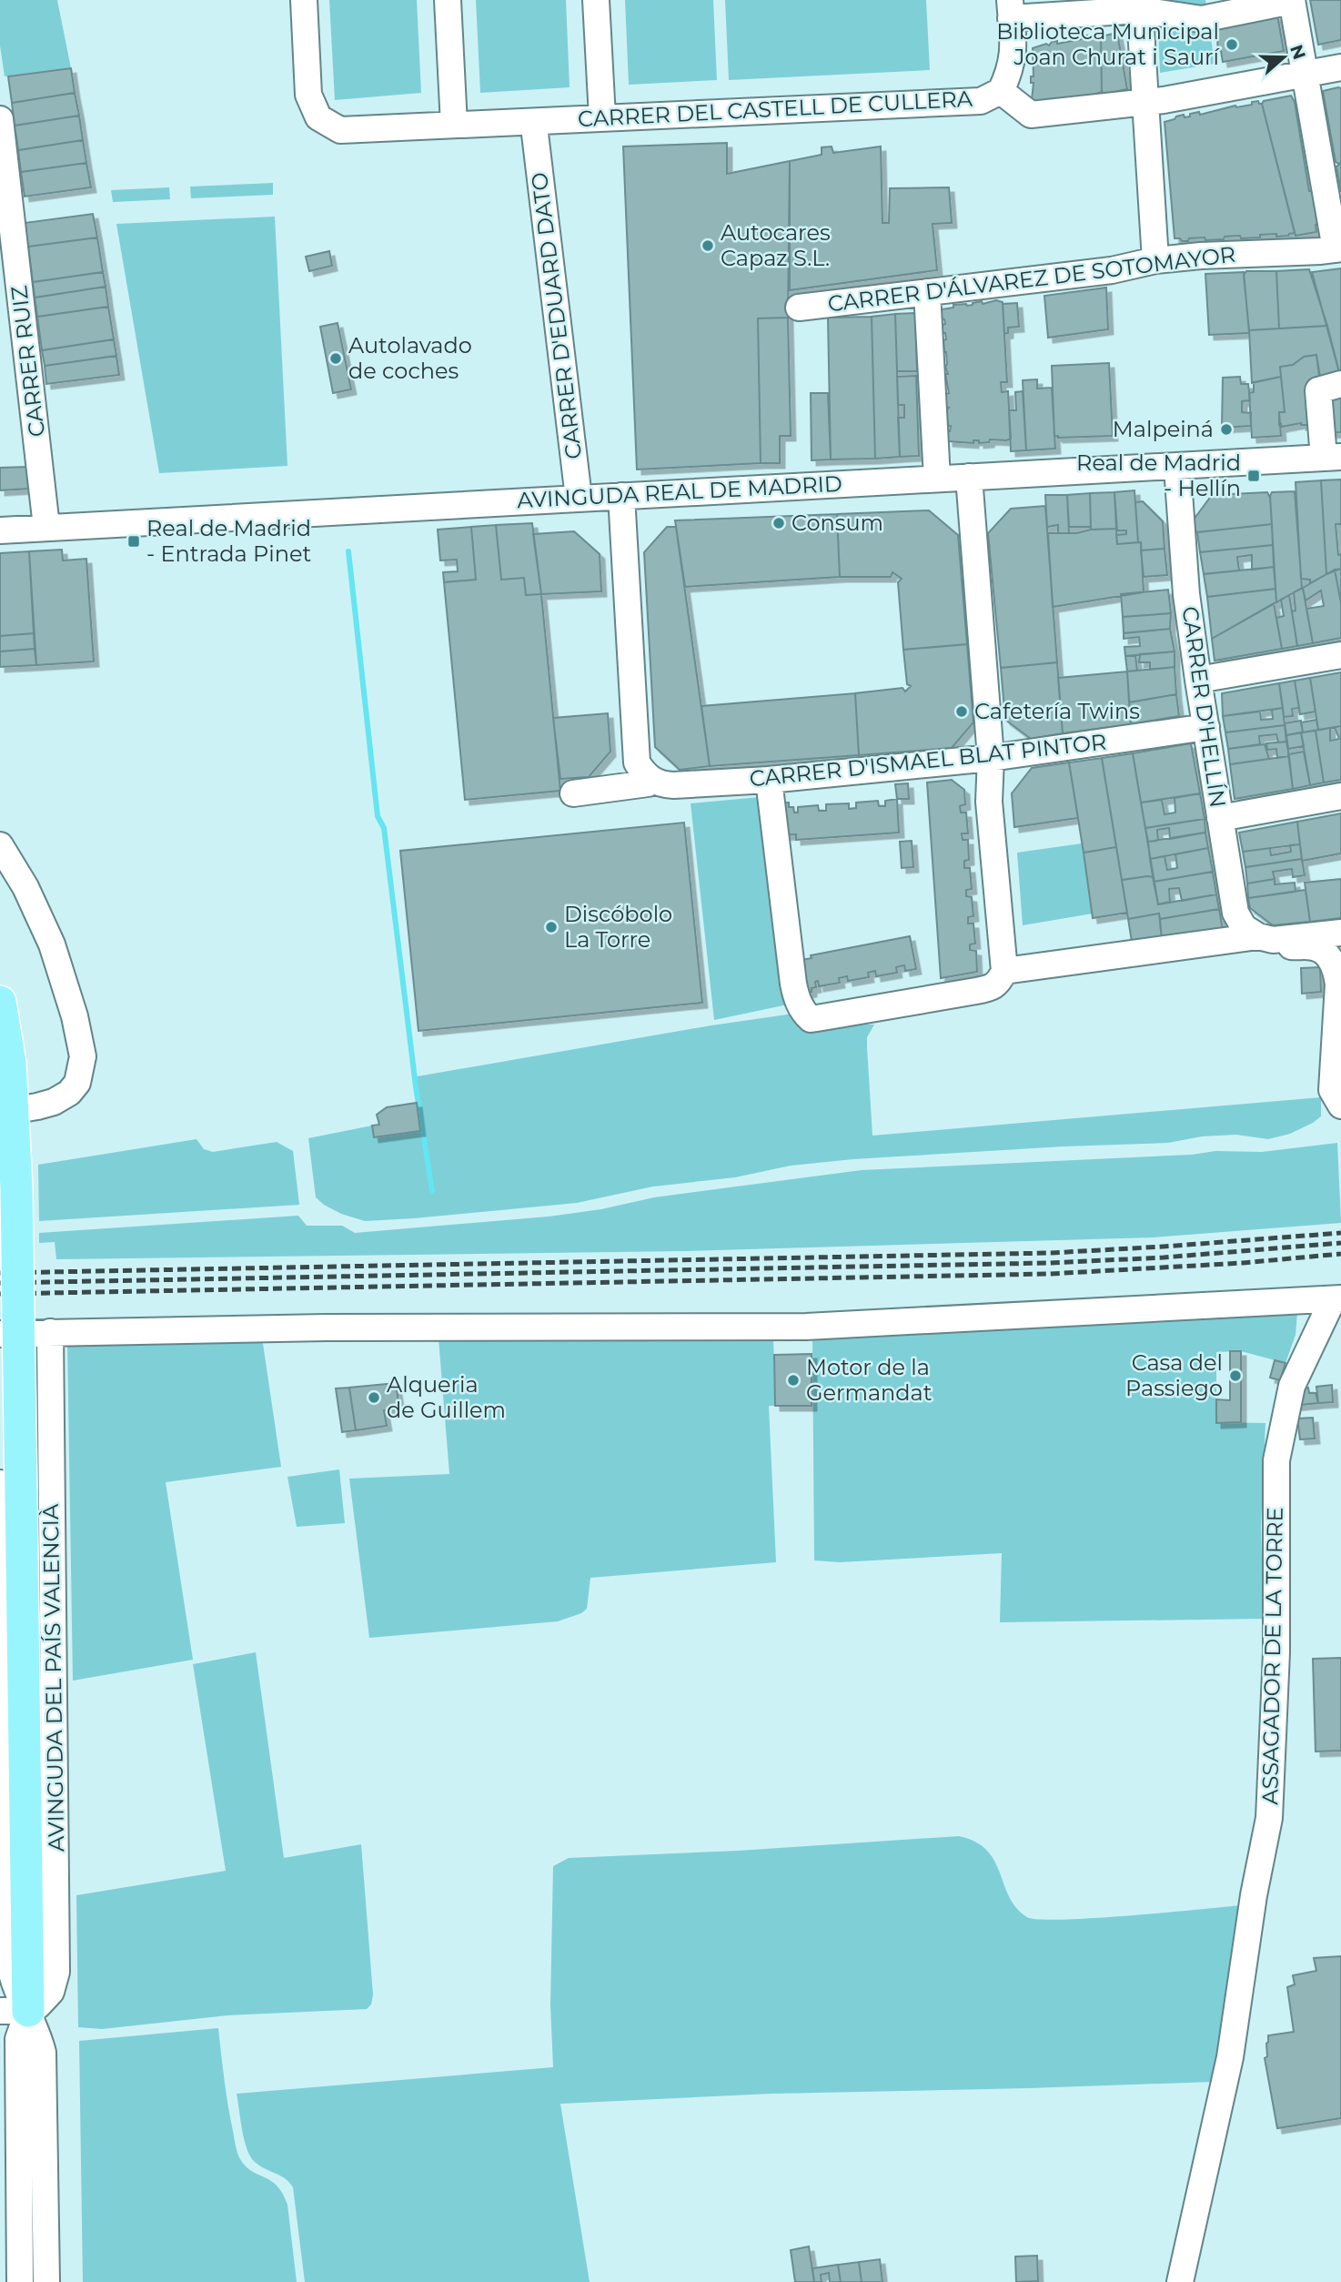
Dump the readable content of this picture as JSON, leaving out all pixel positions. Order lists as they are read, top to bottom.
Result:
{
  "streets": {
    "street": [
      "CARRER DEL CASTELL DE CULLERA",
      "CARRER D'ÁLVAREZ DE SOTOMAYOR",
      "CARRER D'EDUARD DATO",
      "CARRER RUIZ",
      "AVINGUDA REAL DE MADRID",
      "CARRER D'HELLÍN",
      "CARRER D'ISMAEL BLAT PINTOR",
      "ASSAGADOR DE LA TORRE",
      "AVINGUDA DEL PAÍS VALENCIÀ"
    ]
  },
  "crossings": [
    ["CARRER D'EDUARD DATO", "AVINGUDA REAL DE MADRID"],
    ["CARRER RUIZ", "AVINGUDA REAL DE MADRID"],
    ["AVINGUDA REAL DE MADRID", "CARRER D'HELLÍN"],
    ["CARRER D'HELLÍN", "CARRER D'ISMAEL BLAT PINTOR"]
  ],
  "places": {
    "other": [
      "Biblioteca Municipal Joan Churat i Saurí",
      "Autocares Capaz S.L.",
      "Autolavado de coches",
      "Malpeiná",
      "Consum",
      "Cafetería Twins",
      "Discóbolo La Torre",
      "Casa del Passiego",
      "Motor de la Germandat",
      "Alqueria de Guillem"
    ],
    "transit": ["Real de Madrid - Hellín", "Real de Madrid - Entrada Pinet"]
  },
  "north": "right"
}
